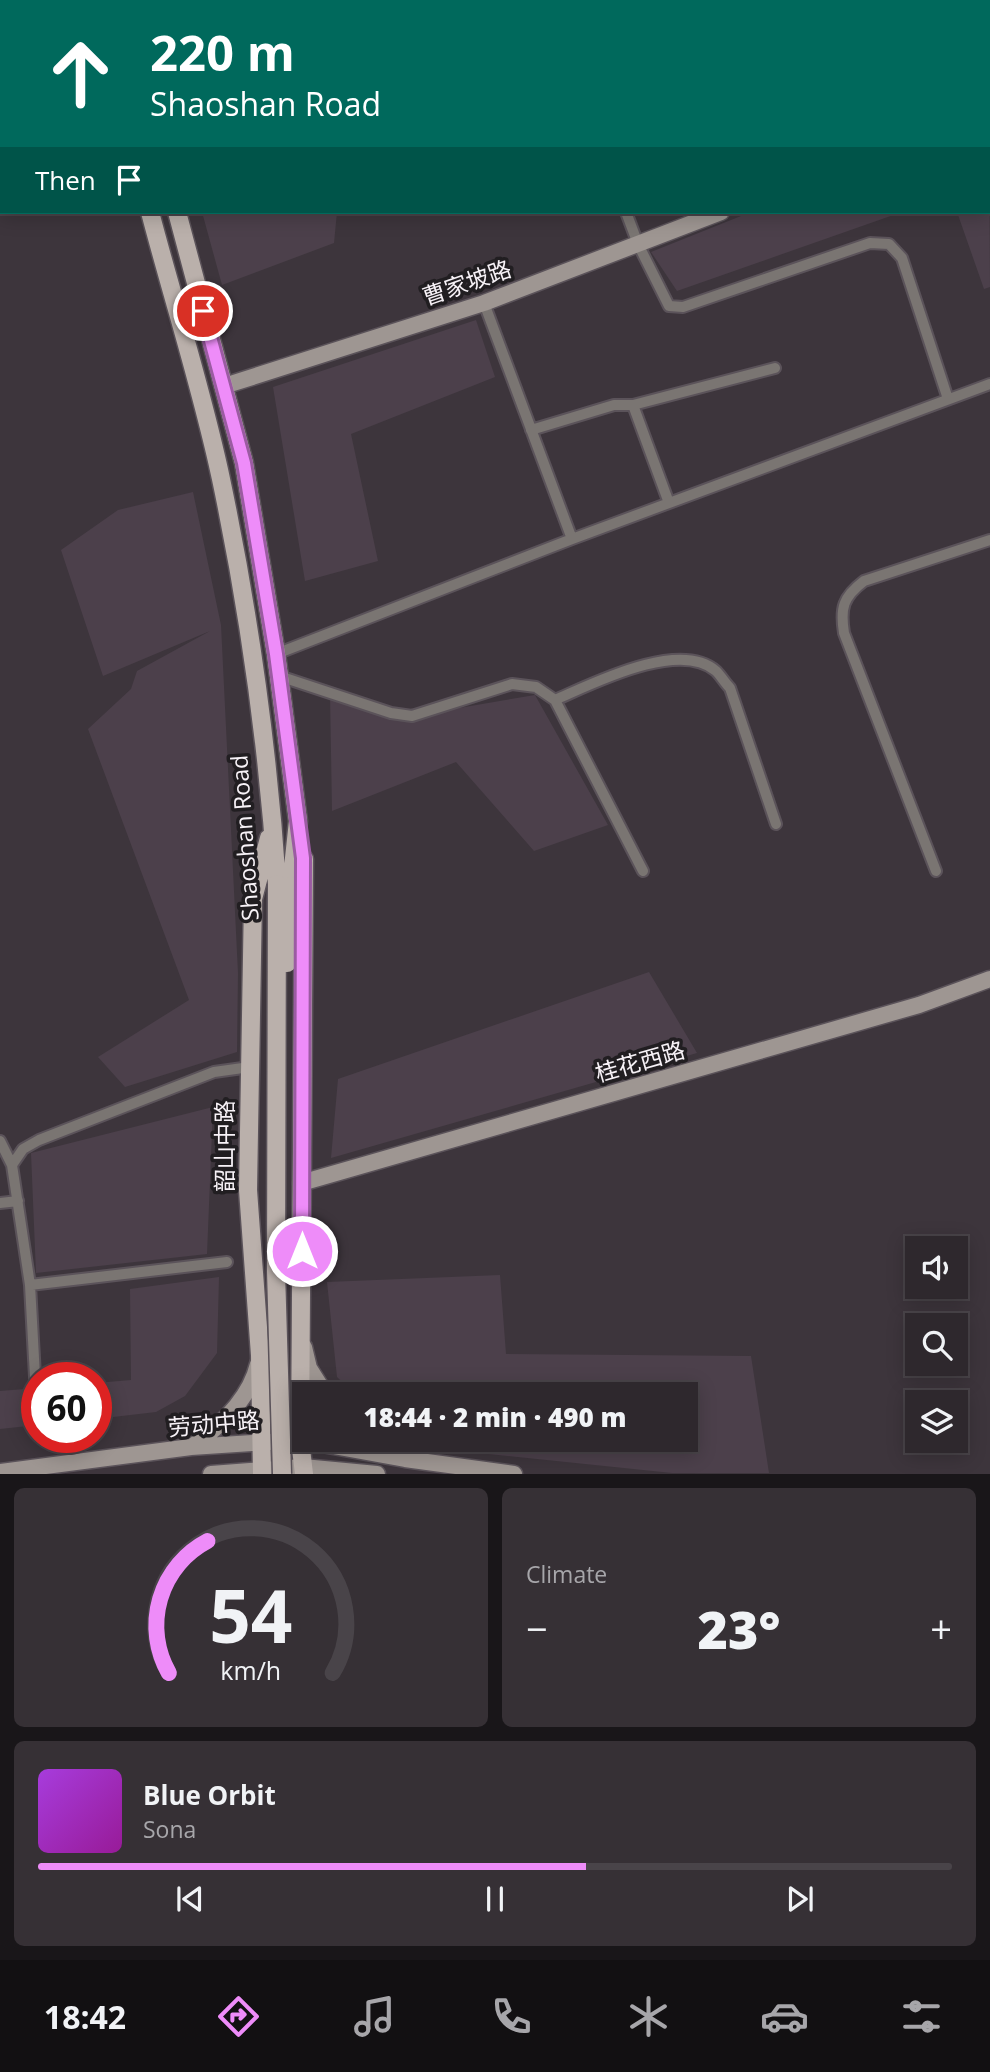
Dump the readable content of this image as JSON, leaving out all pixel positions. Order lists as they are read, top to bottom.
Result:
{
  "streets": {
    "main road": ["Shaoshan Road", "韶山中路"],
    "street": ["曹家坡路", "桂花西路", "劳动中路"]
  },
  "crossings": [
    ["曹家坡路", "Shaoshan Road"],
    ["Shaoshan Road", "韶山中路"],
    ["韶山中路", "劳动中路"]
  ],
  "page": {
    "turn": ["220 m", "Shaoshan Road"],
    "then": "Then",
    "limit": "60",
    "trip": "18:44 · 2 min · 490 m",
    "tile": "Climate",
    "heat": ["−", "23°", "+"],
    "song": ["Blue Orbit", "Sona"],
    "tabs": "18:42",
    "gauge": ["54", "km/h"]
  }
}
